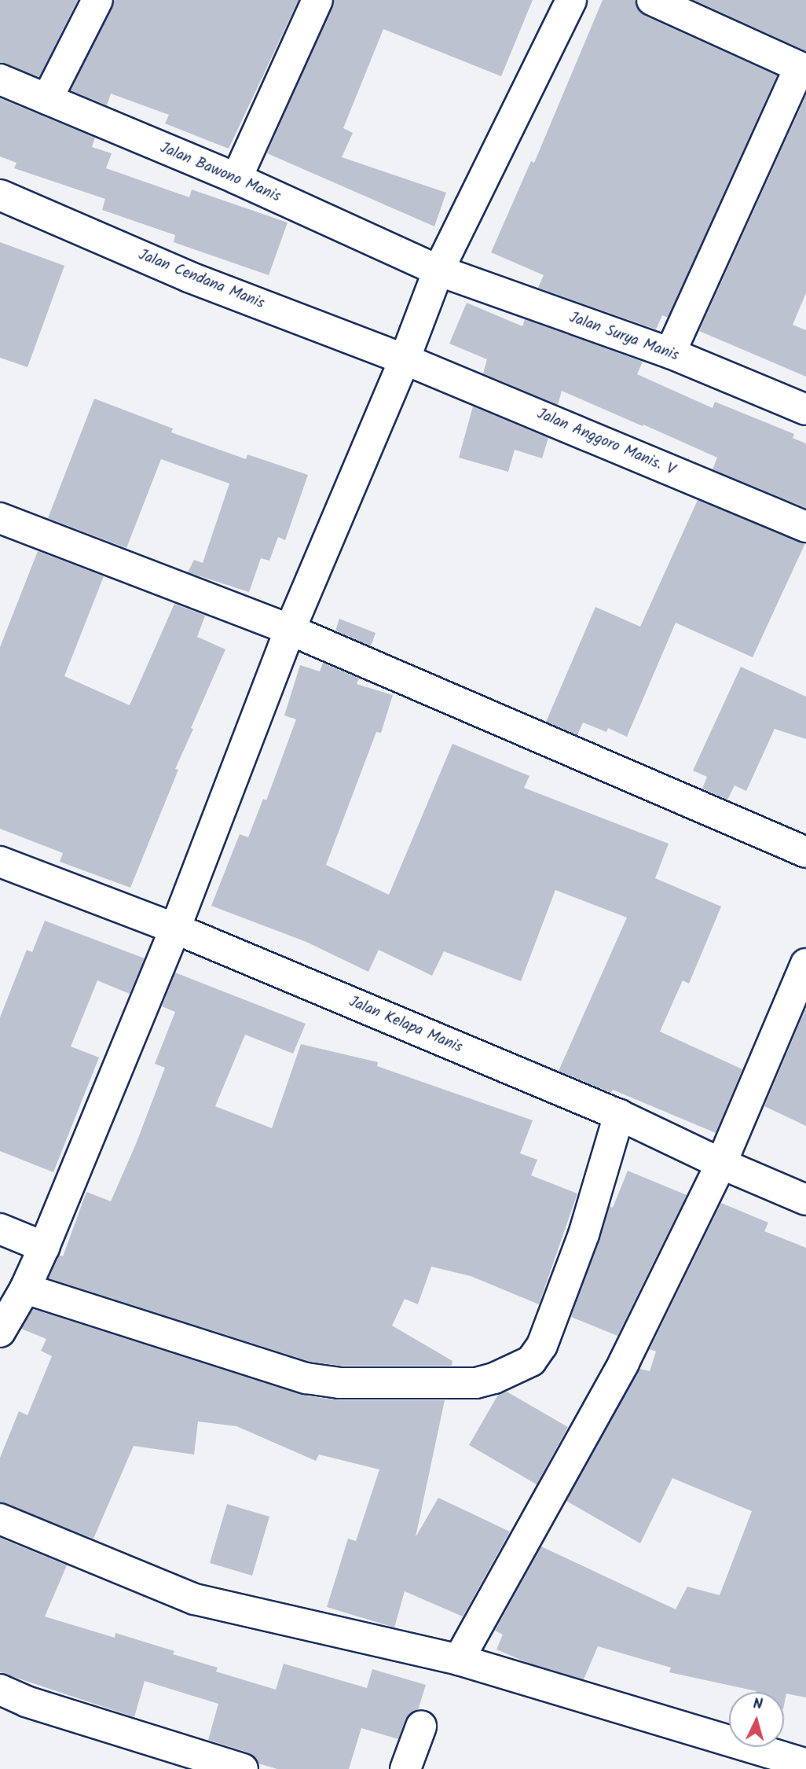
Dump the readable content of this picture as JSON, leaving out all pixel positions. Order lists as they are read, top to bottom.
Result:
{
  "streets": {
    "street": [
      "Jalan Bawono Manis",
      "Jalan Cendana Manis",
      "Jalan Surya Manis",
      "Jalan Anggoro Manis. V",
      "Jalan Kelapa Manis"
    ]
  },
  "crossings": [
    ["Jalan Bawono Manis", "Jalan Surya Manis"],
    ["Jalan Cendana Manis", "Jalan Anggoro Manis. V"]
  ],
  "north": "top"
}
